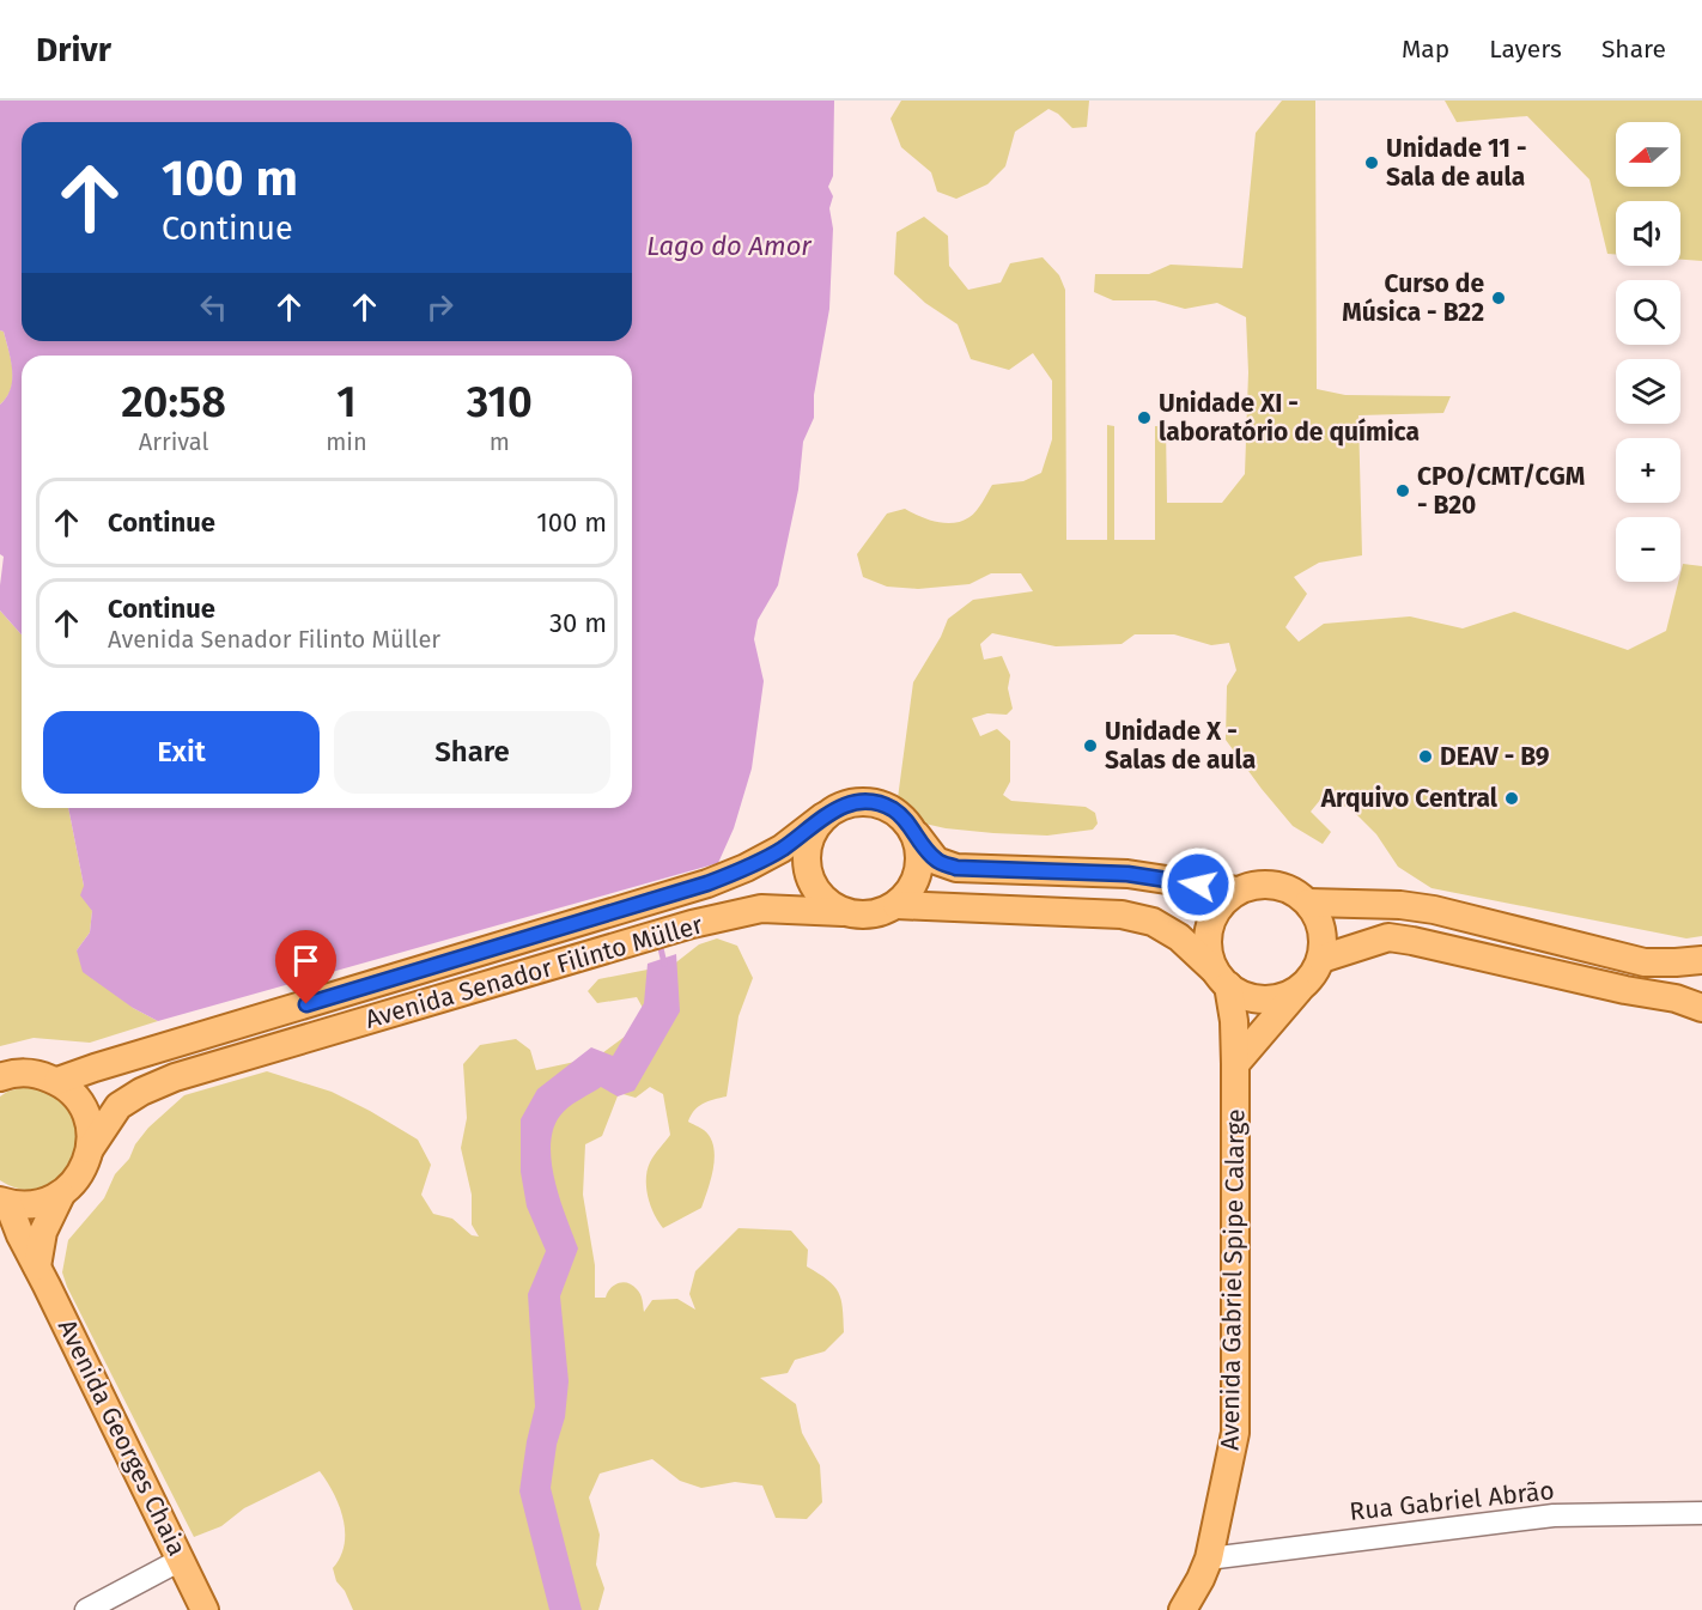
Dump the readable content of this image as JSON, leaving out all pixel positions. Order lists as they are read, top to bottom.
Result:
{
  "streets": {
    "main road": ["Avenida Senador Filinto Müller", "Avenida Gabriel Spipe Calarge", "Avenida Georges Chaia"],
    "street": ["Rua Gabriel Abrão"]
  },
  "crossings": [
    ["Avenida Gabriel Spipe Calarge", "Rua Gabriel Abrão"]
  ],
  "water": ["Lago do Amor"],
  "places": [
    "Unidade 11 - Sala de aula",
    "Curso de Música - B22",
    "Unidade XI - laboratório de química",
    "CPO/CMT/CGM - B20",
    "Unidade X - Salas de aula",
    "DEAV - B9",
    "Arquivo Central"
  ],
  "north": "left",
  "page": {
    "header": "Drivr",
    "nav": ["Map", "Layers", "Share"],
    "map_buttons": ["+", "−"],
    "turn": ["100 m", "Continue"],
    "eta": [
      "20:58",
      "Arrival",
      "1",
      "min",
      "310",
      "m"
    ],
    "list": [
      {
        "name": "Continue",
        "value": "100 m"
      },
      {
        "name": "Continue",
        "note": "Avenida Senador Filinto Müller",
        "value": "30 m"
      }
    ],
    "buttons": ["Exit", "Share"]
  }
}
